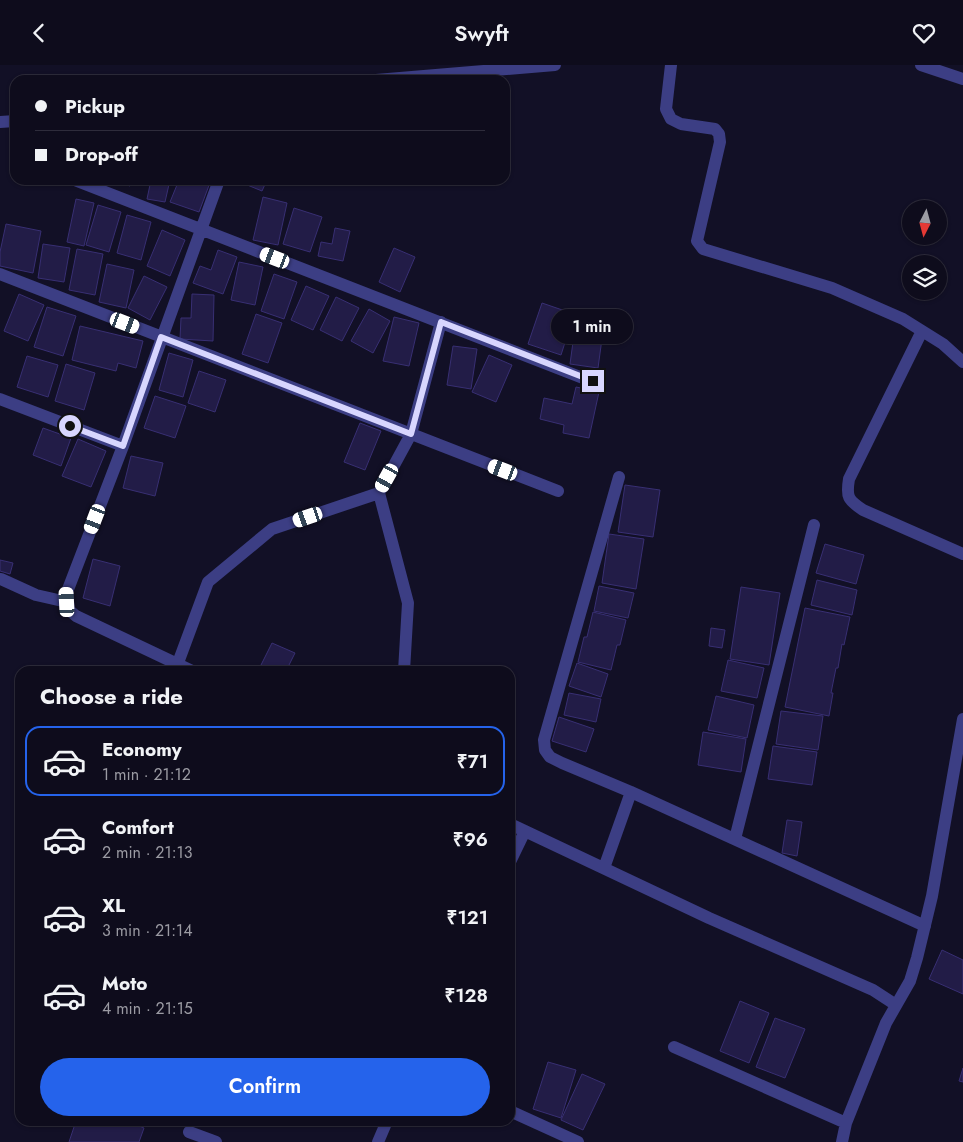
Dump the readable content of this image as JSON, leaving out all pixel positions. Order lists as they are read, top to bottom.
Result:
{
  "north": "bottom",
  "page": {
    "header": "Swyft",
    "banner": ["Pickup", "Drop-off"],
    "bubble": "1 min",
    "heading": "Choose a ride",
    "list": [
      {
        "name": "Economy",
        "note": "1 min · 21:12",
        "value": "₹71"
      },
      {
        "name": "Comfort",
        "note": "2 min · 21:13",
        "value": "₹96"
      },
      {
        "name": "XL",
        "note": "3 min · 21:14",
        "value": "₹121"
      },
      {
        "name": "Moto",
        "note": "4 min · 21:15",
        "value": "₹128"
      }
    ],
    "buttons": "Confirm"
  }
}
